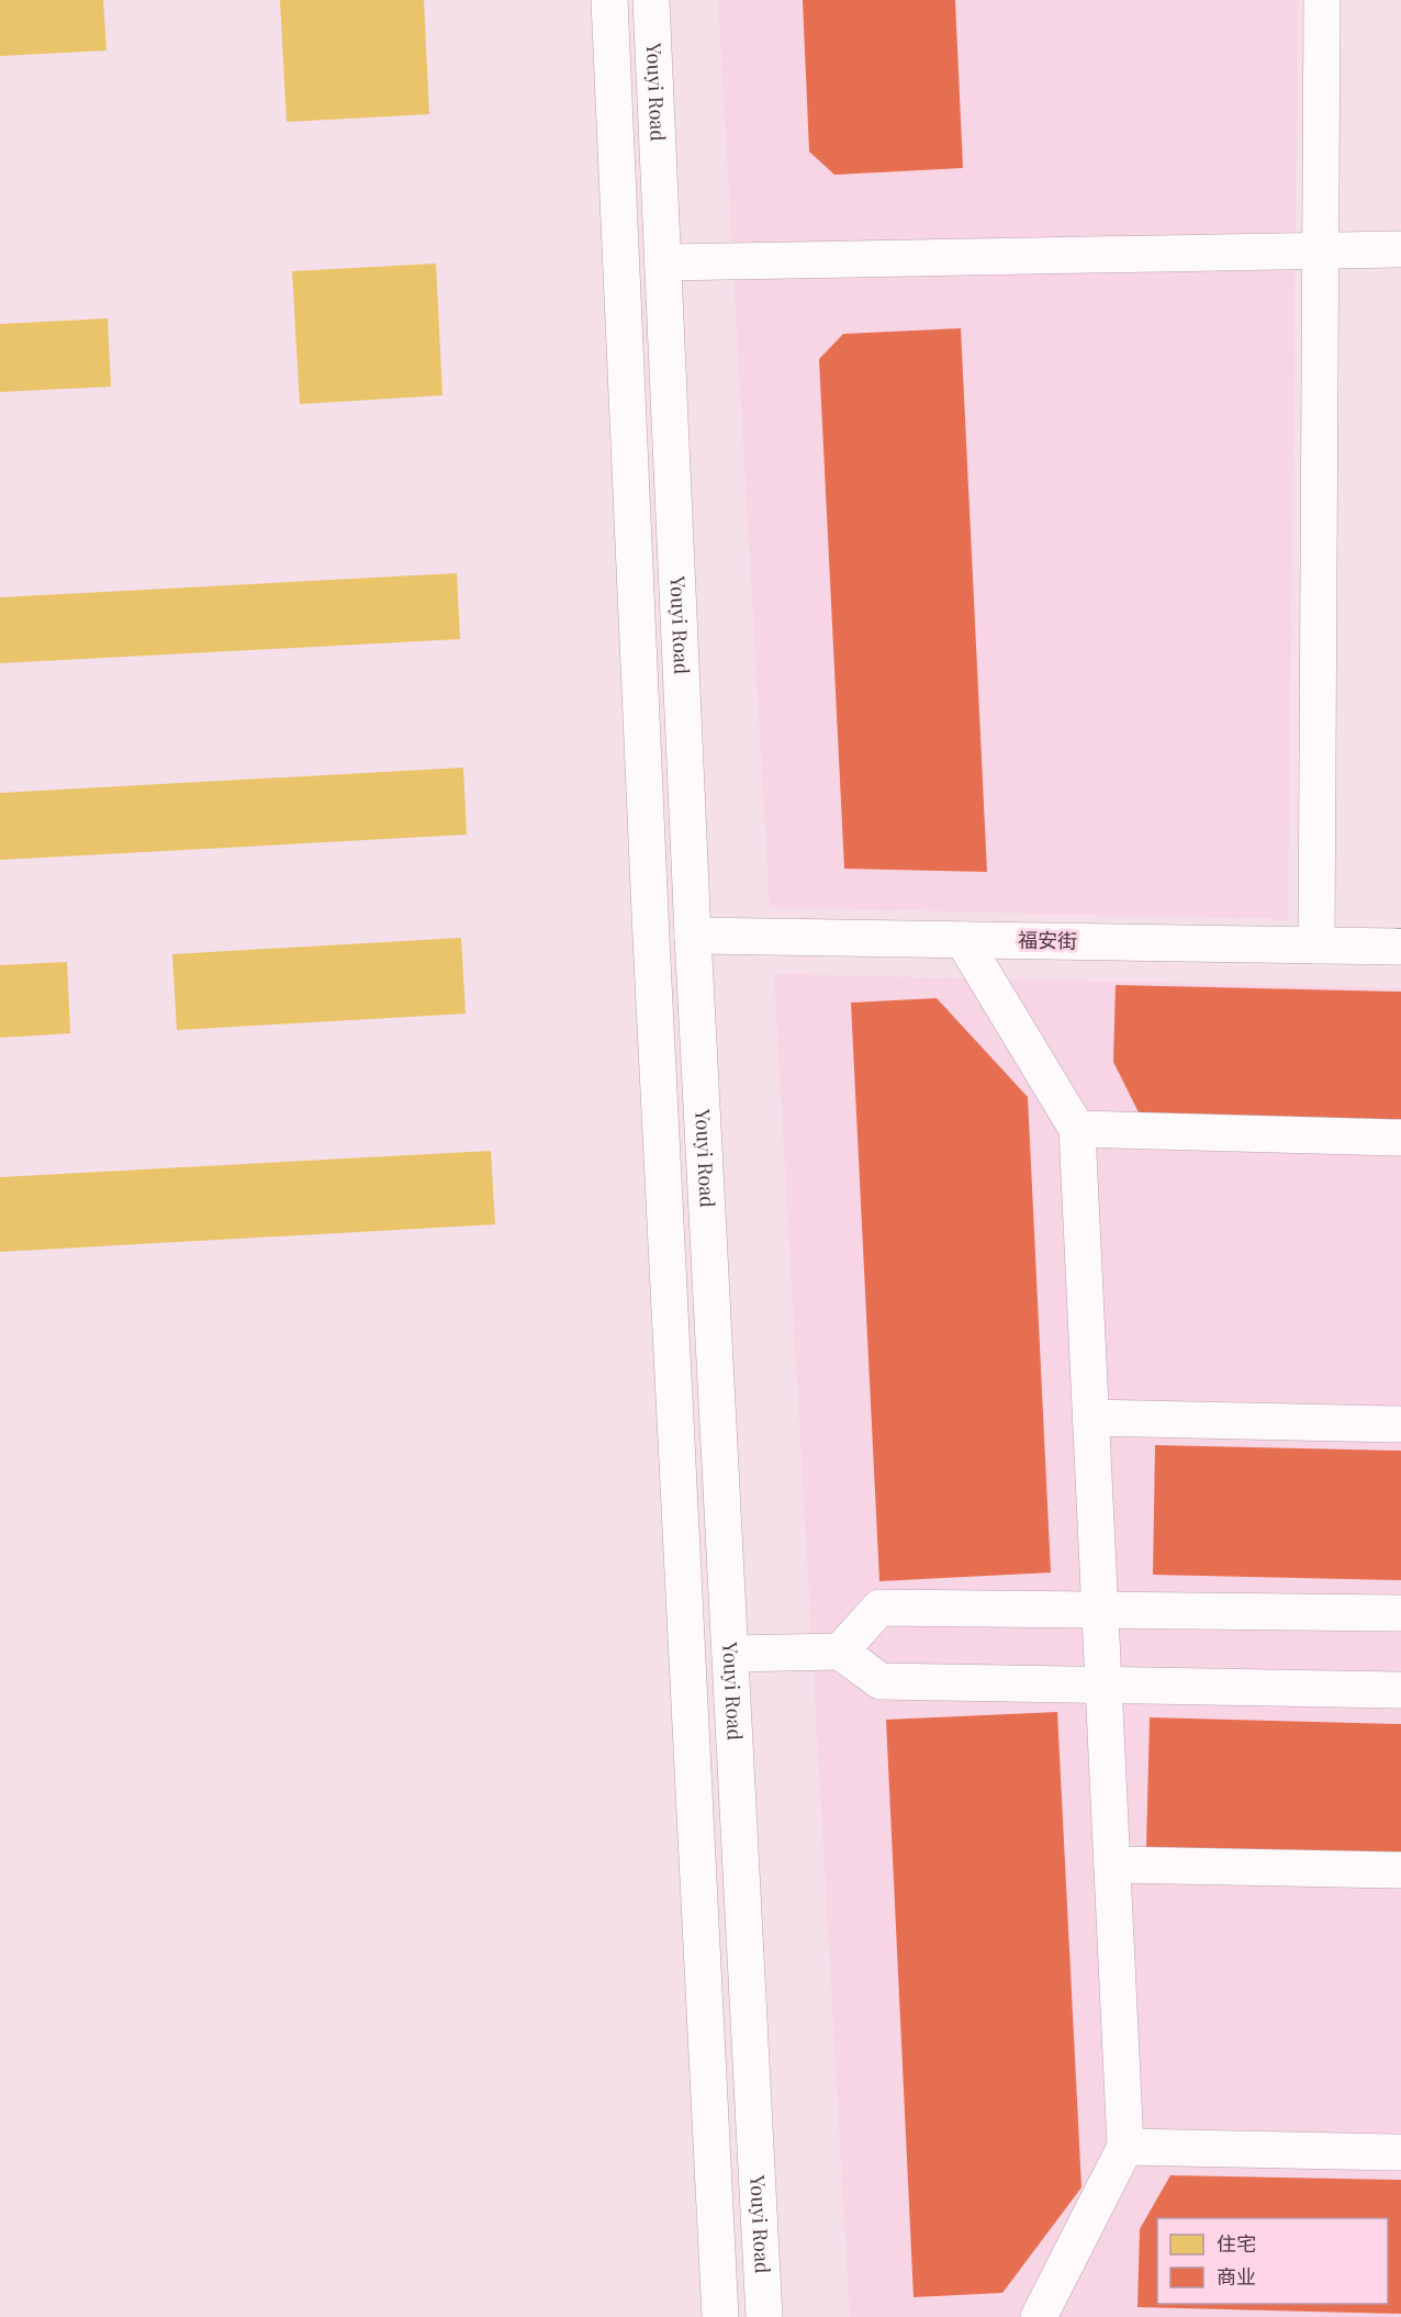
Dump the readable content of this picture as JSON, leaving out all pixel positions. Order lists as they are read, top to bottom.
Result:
{
  "streets": {
    "main road": ["Youyi Road", "福安街"]
  },
  "crossings": [
    ["Youyi Road", "福安街"]
  ],
  "legend": ["住宅", "商业"]
}
